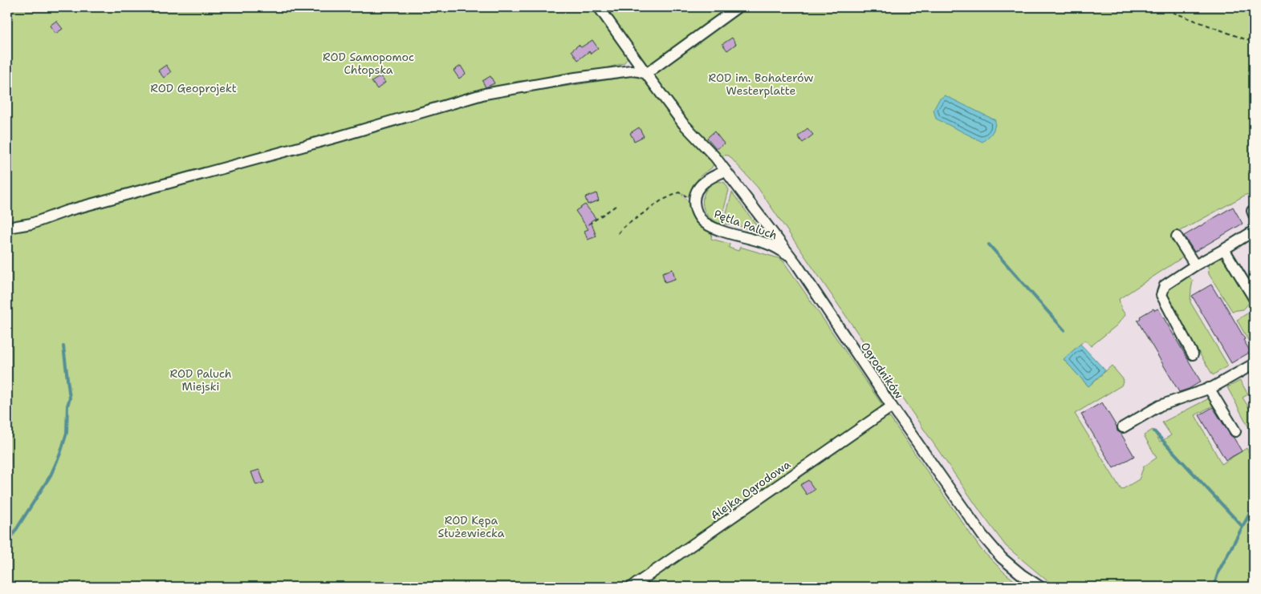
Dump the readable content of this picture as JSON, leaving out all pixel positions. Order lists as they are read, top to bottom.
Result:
{
  "streets": {
    "street": ["Pętla Paluch", "Ogrodników", "Alejka Ogrodowa"]
  },
  "crossings": [
    ["Pętla Paluch", "Ogrodników"],
    ["Ogrodników", "Alejka Ogrodowa"]
  ],
  "parks": [
    "ROD Samopomoc Chłopska",
    "ROD im. Bohaterów Westerplatte",
    "ROD Geoprojekt",
    "ROD Paluch Miejski",
    "ROD Kępa Służewiecka"
  ]
}
